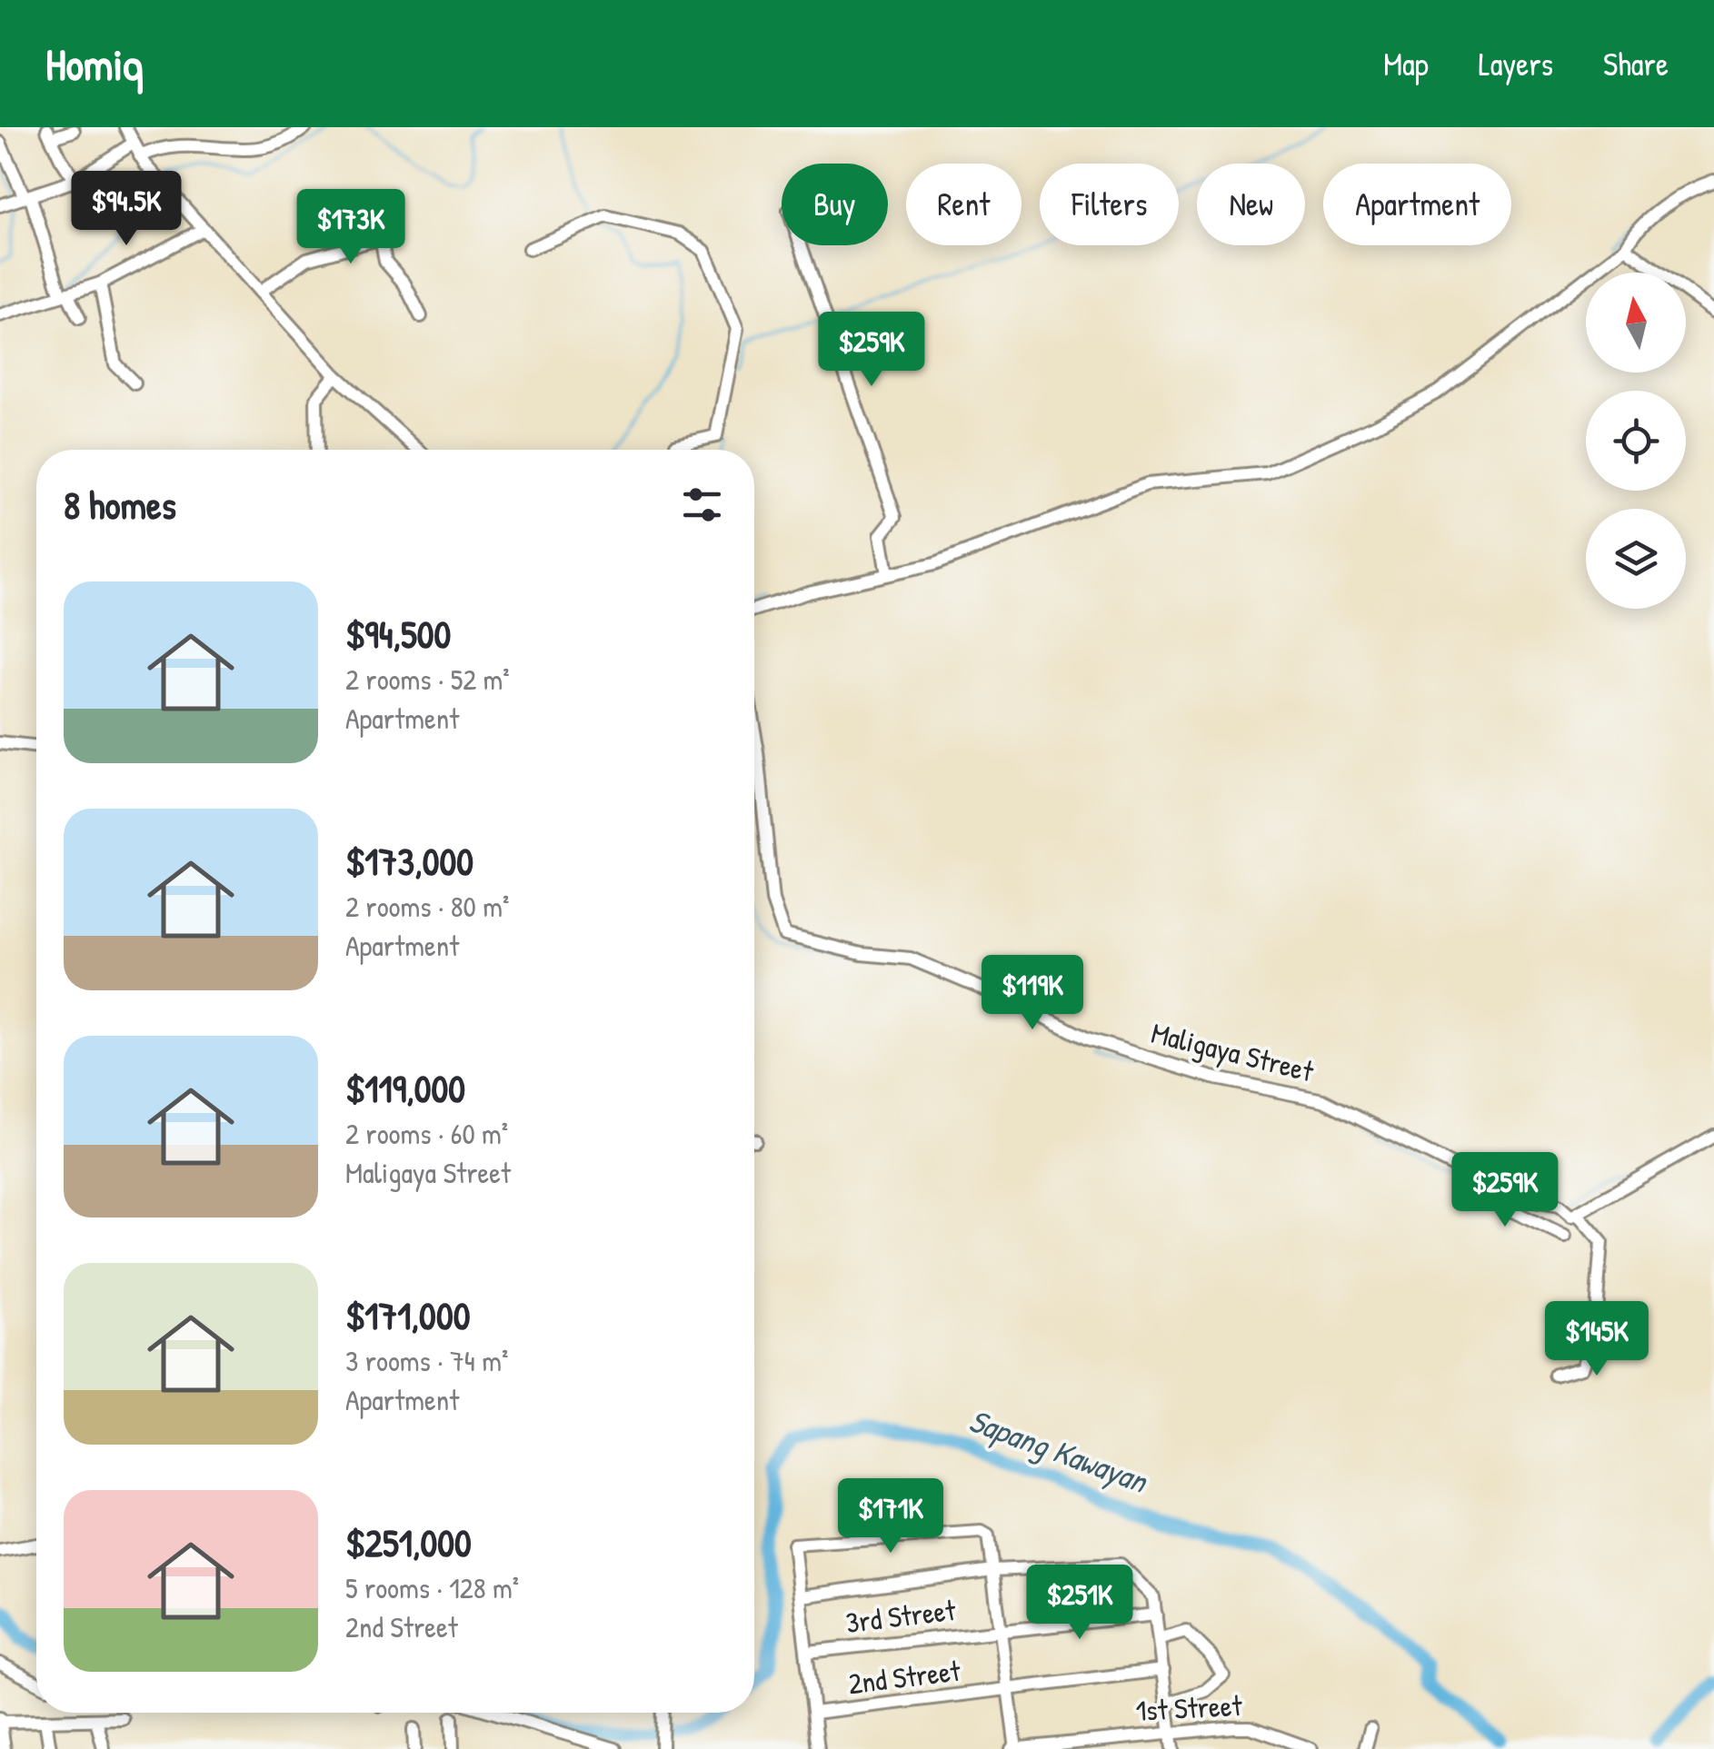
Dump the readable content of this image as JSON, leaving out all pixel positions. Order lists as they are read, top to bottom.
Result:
{
  "streets": {
    "street": [
      "Maligaya Street",
      "3rd Street",
      "2nd Street",
      "1st Street"
    ]
  },
  "water": ["Sapang Kawayan"],
  "north": "top",
  "page": {
    "header": "Homiq",
    "nav": ["Map", "Layers", "Share"],
    "chip": [
      "Buy",
      "Rent",
      "Filters",
      "New",
      "Apartment"
    ],
    "price": [
      "$94.5K",
      "$173K",
      "$259K",
      "$119K",
      "$259K",
      "$145K",
      "$171K",
      "$251K"
    ],
    "heading": "8 homes",
    "list": [
      {
        "name": "$94,500",
        "note": "2 rooms · 52 m² · Apartment"
      },
      {
        "name": "$173,000",
        "note": "2 rooms · 80 m² · Apartment"
      },
      {
        "name": "$119,000",
        "note": "2 rooms · 60 m² · Maligaya Street"
      },
      {
        "name": "$171,000",
        "note": "3 rooms · 74 m² · Apartment"
      },
      {
        "name": "$251,000",
        "note": "5 rooms · 128 m² · 2nd Street"
      }
    ]
  }
}
